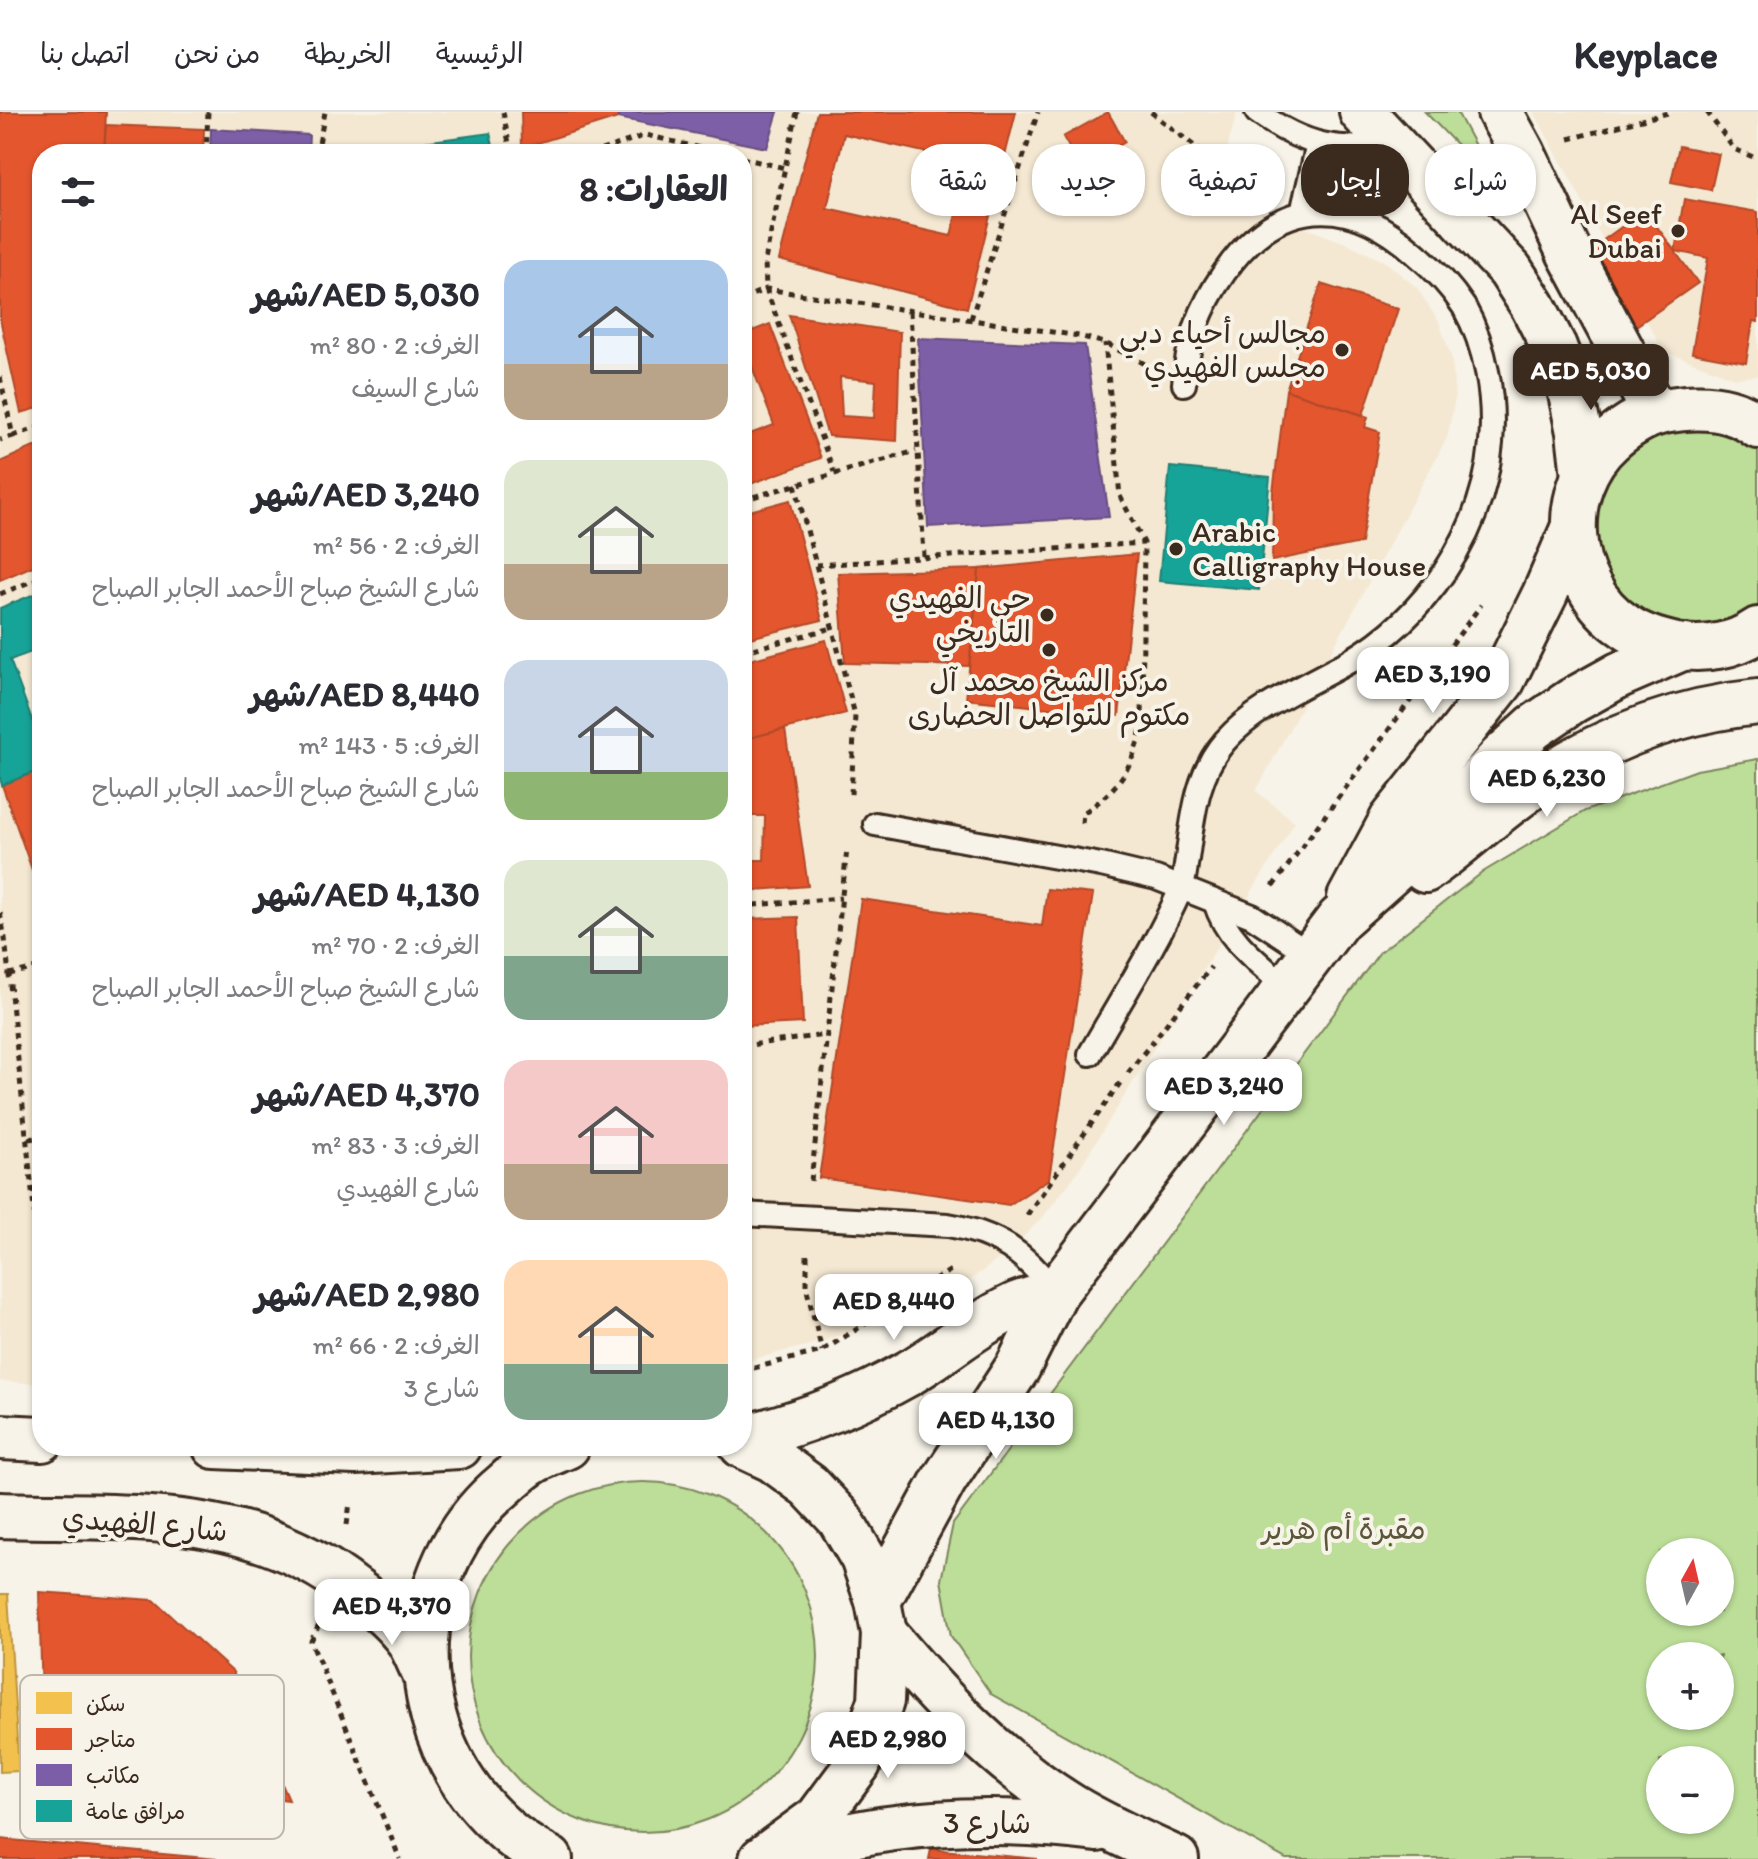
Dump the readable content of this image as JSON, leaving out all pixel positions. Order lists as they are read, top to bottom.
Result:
{
  "streets": {
    "street": ["شارع الفهيدي", "شارع 3"]
  },
  "parks": ["مقبرة أم هرير"],
  "places": [
    "Al Seef Dubai",
    "مجالس أحياء دبي مجلس الفهيدي",
    "Arabic Calligraphy House",
    "حي الفهيدي التاريخي",
    "مركز الشيخ محمد آل مكتوم للتواصل الحضارى"
  ],
  "legend": [
    "سكن",
    "متاجر",
    "مكاتب",
    "مرافق عامة"
  ],
  "north": "top",
  "page": {
    "header": "Keyplace",
    "nav": [
      "الرئيسية",
      "الخريطة",
      "من نحن",
      "اتصل بنا"
    ],
    "chip": [
      "شراء",
      "إيجار",
      "تصفية",
      "جديد",
      "شقة"
    ],
    "heading": "العقارات: 8",
    "list": [
      {
        "name": "AED 5,030/شهر",
        "note": "الغرف: 2 · 80 m² · شارع السيف"
      },
      {
        "name": "AED 3,240/شهر",
        "note": "الغرف: 2 · 56 m² · شارع الشيخ صباح الأحمد الجابر الصباح"
      },
      {
        "name": "AED 8,440/شهر",
        "note": "الغرف: 5 · 143 m² · شارع الشيخ صباح الأحمد الجابر الصباح"
      },
      {
        "name": "AED 4,130/شهر",
        "note": "الغرف: 2 · 70 m² · شارع الشيخ صباح الأحمد الجابر الصباح"
      },
      {
        "name": "AED 4,370/شهر",
        "note": "الغرف: 3 · 83 m² · شارع الفهيدي"
      },
      {
        "name": "AED 2,980/شهر",
        "note": "الغرف: 2 · 66 m² · شارع 3"
      }
    ],
    "price": [
      "AED 5,030",
      "AED 3,190",
      "AED 6,230",
      "AED 3,240",
      "AED 8,440",
      "AED 4,130",
      "AED 4,370",
      "AED 2,980"
    ],
    "map_buttons": ["+", "−"]
  }
}
